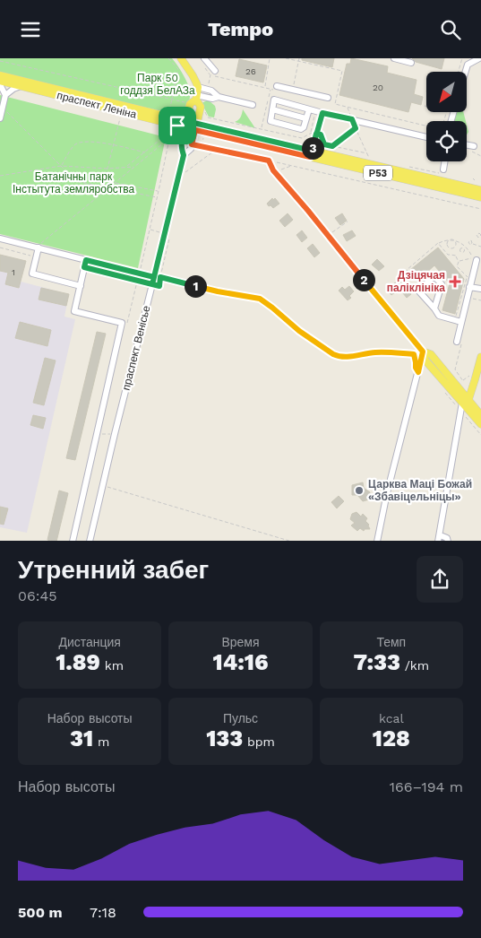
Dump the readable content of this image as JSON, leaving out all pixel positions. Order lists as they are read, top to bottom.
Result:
{
  "streets": {
    "main road": ["праспект Леніна", "Р53"],
    "street": ["праспект Венісье"]
  },
  "crossings": [
    ["праспект Леніна", "праспект Венісье"]
  ],
  "parks": ["Парк 50 годдзя БелАЗа", "Батанічны парк Інстытута земляробства"],
  "places": {
    "health": ["Дзіцячая паліклініка"],
    "other": ["Царква Маці Божай «Збавіцельніцы»"]
  },
  "house_numbers": ["26", "20", "1"],
  "north": "bottom left",
  "page": {
    "header": "Tempo",
    "pins": ["3", "2", "1"],
    "heading": ["Утренний забег", "06:45"],
    "stats": [
      ["Дистанция", "1.89 km"],
      ["Время", "14:16"],
      ["Темп", "7:33 /km"],
      ["Набор высоты", "31 m"],
      ["Пульс", "133 bpm"],
      ["kcal", "128"]
    ],
    "chart": ["Набор высоты", "166–194 m"],
    "list": [
      {
        "name": "500 m",
        "note": "7:18"
      }
    ]
  }
}
